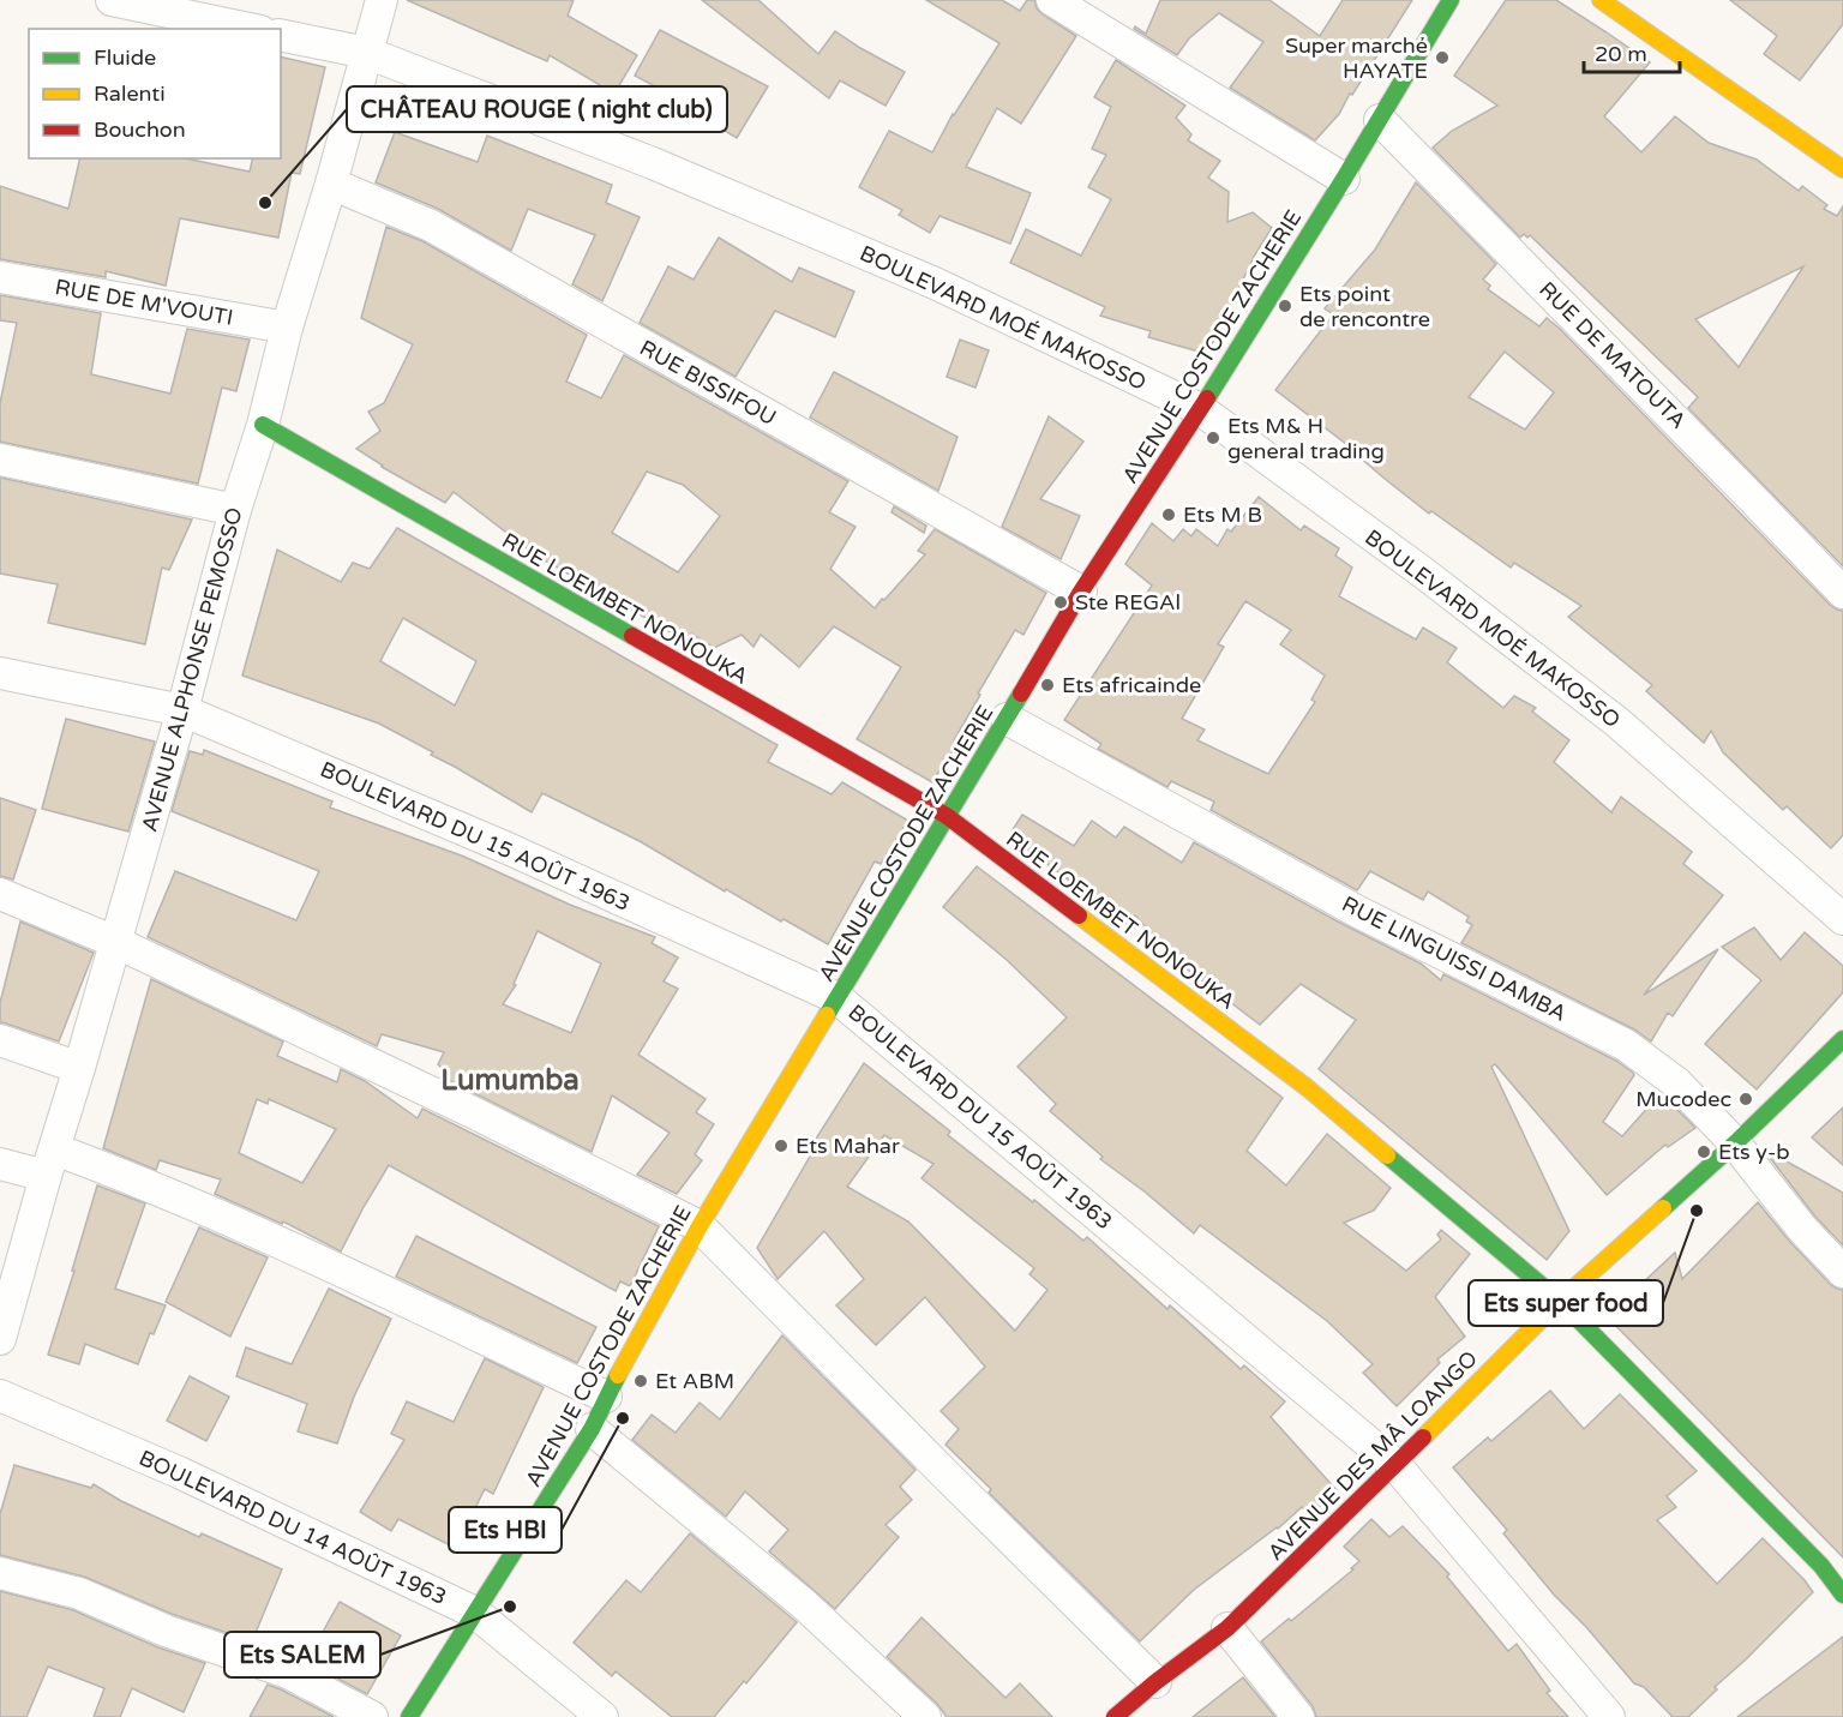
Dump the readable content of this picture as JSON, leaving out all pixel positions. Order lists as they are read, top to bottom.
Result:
{
  "streets": {
    "street": [
      "RUE DE M'VOUTI",
      "BOULEVARD MOÉ MAKOSSO",
      "AVENUE COSTODE ZACHERIE",
      "RUE DE MATOUTA",
      "RUE BISSIFOU",
      "RUE LOEMBET NONOUKA",
      "AVENUE ALPHONSE PEMOSSO",
      "BOULEVARD DU 15 AOÛT 1963",
      "RUE LINGUISSI DAMBA",
      "AVENUE DES MÂ LOANGO",
      "BOULEVARD DU 14 AOÛT 1963"
    ]
  },
  "crossings": [
    ["RUE DE M'VOUTI", "AVENUE ALPHONSE PEMOSSO"],
    ["BOULEVARD MOÉ MAKOSSO", "AVENUE COSTODE ZACHERIE"],
    ["BOULEVARD MOÉ MAKOSSO", "AVENUE ALPHONSE PEMOSSO"],
    ["AVENUE COSTODE ZACHERIE", "RUE DE MATOUTA"],
    ["AVENUE COSTODE ZACHERIE", "RUE BISSIFOU"],
    ["AVENUE COSTODE ZACHERIE", "RUE LOEMBET NONOUKA"],
    ["AVENUE COSTODE ZACHERIE", "BOULEVARD DU 15 AOÛT 1963"],
    ["AVENUE COSTODE ZACHERIE", "RUE LINGUISSI DAMBA"],
    ["AVENUE COSTODE ZACHERIE", "BOULEVARD DU 14 AOÛT 1963"],
    ["RUE BISSIFOU", "AVENUE ALPHONSE PEMOSSO"],
    ["RUE LOEMBET NONOUKA", "AVENUE ALPHONSE PEMOSSO"],
    ["RUE LOEMBET NONOUKA", "AVENUE DES MÂ LOANGO"],
    ["AVENUE ALPHONSE PEMOSSO", "BOULEVARD DU 15 AOÛT 1963"],
    ["BOULEVARD DU 15 AOÛT 1963", "AVENUE DES MÂ LOANGO"],
    ["RUE LINGUISSI DAMBA", "AVENUE DES MÂ LOANGO"]
  ],
  "districts": ["Lumumba"],
  "places": [
    "Super marché HAYATE",
    "CHÂTEAU ROUGE ( night club)",
    "Ets point de rencontre",
    "Ets M& H general trading",
    "Ets M B",
    "Ste REGAl",
    "Ets africainde",
    "Mucodec",
    "Ets Mahar",
    "Ets y-b",
    "Ets super food",
    "Et ABM",
    "Ets HBI",
    "Ets SALEM"
  ],
  "legend": ["Fluide", "Ralenti", "Bouchon"],
  "scale_bar": "20 m"
}
